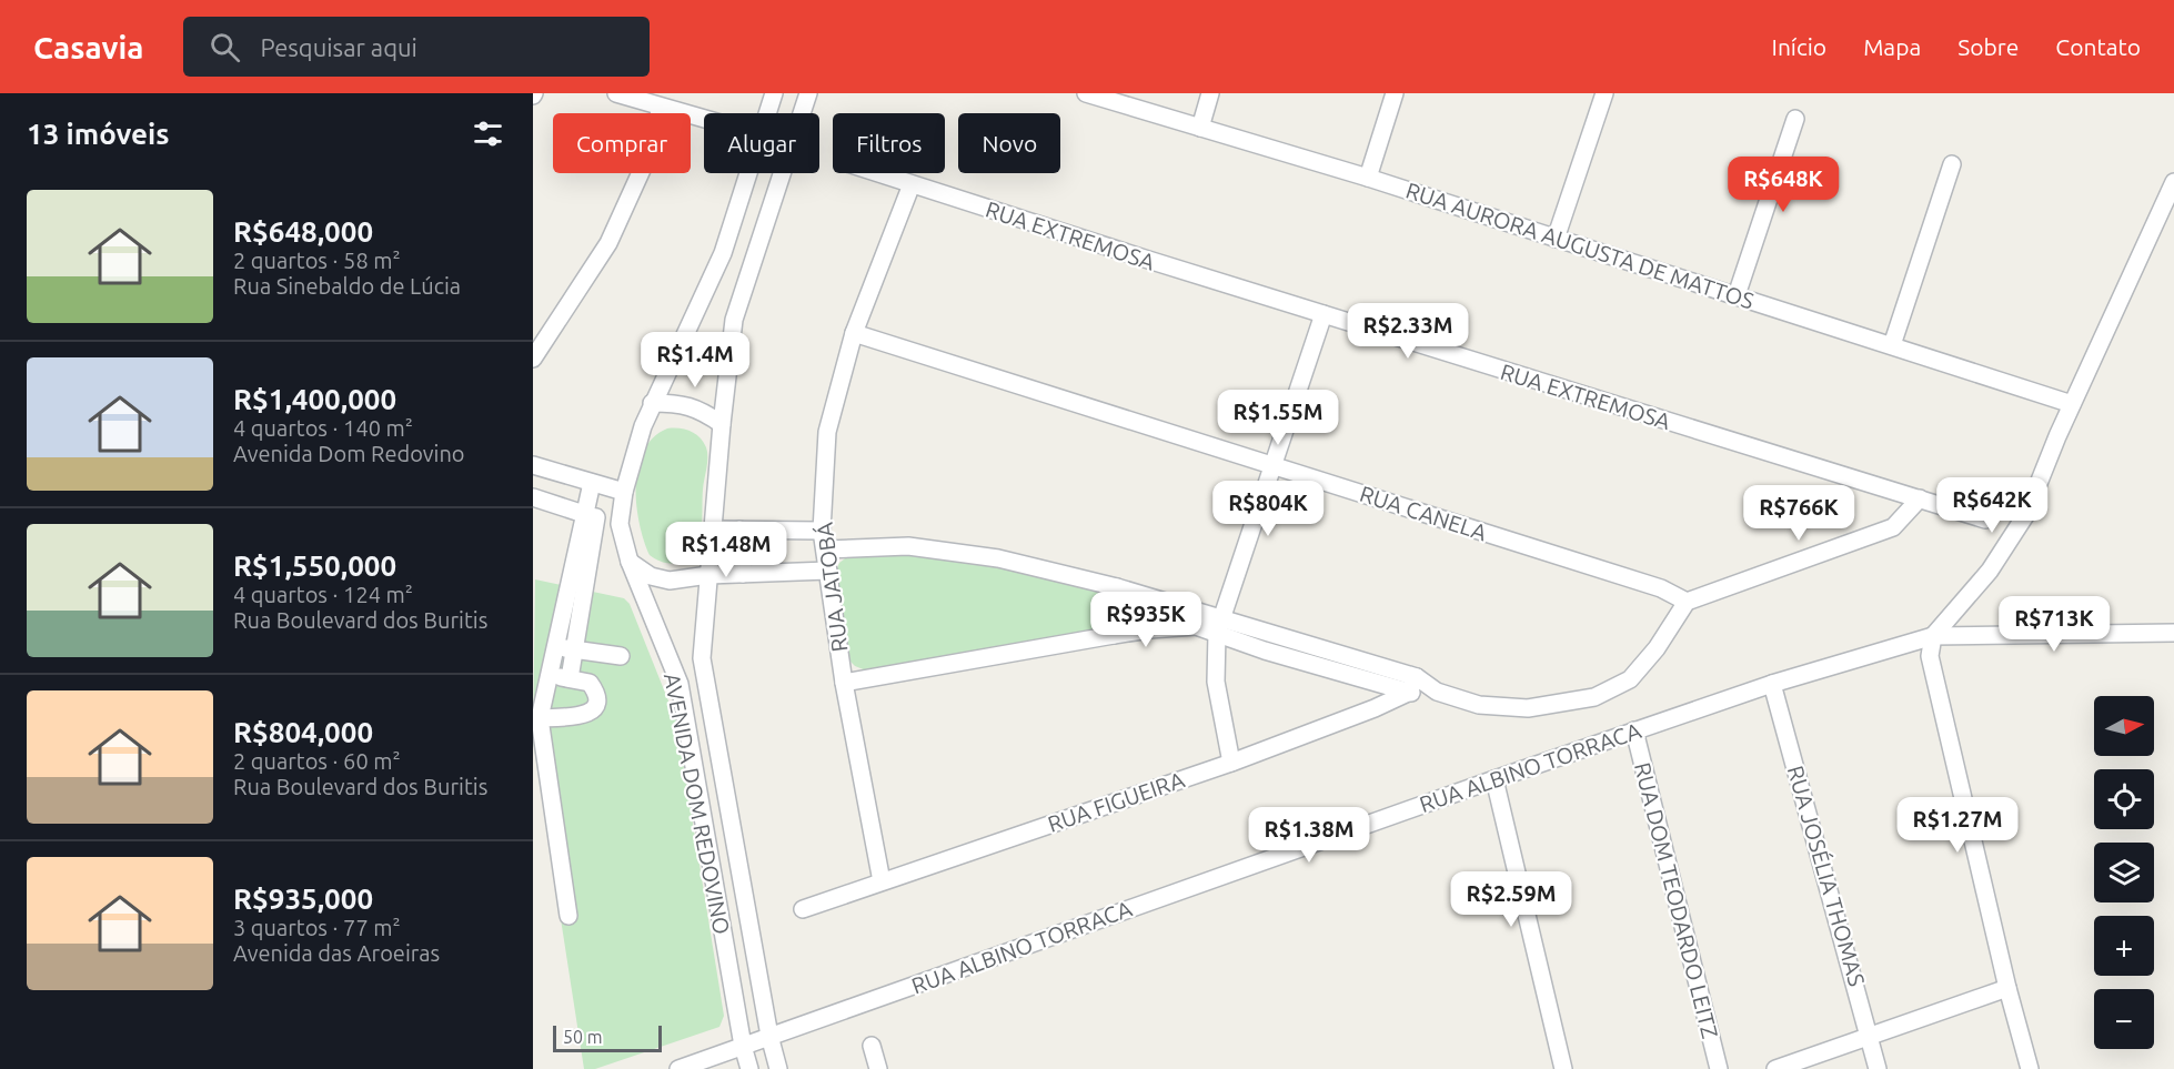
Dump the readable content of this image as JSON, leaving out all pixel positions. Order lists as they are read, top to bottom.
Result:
{
  "streets": {
    "street": [
      "RUA EXTREMOSA",
      "RUA AURORA AUGUSTA DE MATTOS",
      "RUA CANELA",
      "RUA JATOBÁ",
      "RUA ALBINO TORRACA",
      "RUA FIGUEIRA",
      "AVENIDA DOM REDOVINO",
      "RUA JOSÉLIA THOMAS",
      "RUA DOM TEODARDO LEITZ"
    ]
  },
  "crossings": [
    ["RUA EXTREMOSA", "RUA JATOBÁ"],
    ["RUA CANELA", "RUA JATOBÁ"],
    ["RUA JATOBÁ", "RUA FIGUEIRA"],
    ["RUA ALBINO TORRACA", "AVENIDA DOM REDOVINO"],
    ["RUA ALBINO TORRACA", "RUA JOSÉLIA THOMAS"],
    ["RUA ALBINO TORRACA", "RUA DOM TEODARDO LEITZ"]
  ],
  "scale_bar": "50 m",
  "north": "right",
  "page": {
    "header": "Casavia",
    "search": "Pesquisar aqui",
    "nav": [
      "Início",
      "Mapa",
      "Sobre",
      "Contato"
    ],
    "heading": "13 imóveis",
    "chip": [
      "Comprar",
      "Alugar",
      "Filtros",
      "Novo"
    ],
    "price": [
      "R$648K",
      "R$2.33M",
      "R$1.4M",
      "R$1.55M",
      "R$642K",
      "R$804K",
      "R$766K",
      "R$1.48M",
      "R$935K",
      "R$713K",
      "R$1.27M",
      "R$1.38M",
      "R$2.59M"
    ],
    "list": [
      {
        "name": "R$648,000",
        "note": "2 quartos · 58 m² · Rua Sinebaldo de Lúcia"
      },
      {
        "name": "R$1,400,000",
        "note": "4 quartos · 140 m² · Avenida Dom Redovino"
      },
      {
        "name": "R$1,550,000",
        "note": "4 quartos · 124 m² · Rua Boulevard dos Buritis"
      },
      {
        "name": "R$804,000",
        "note": "2 quartos · 60 m² · Rua Boulevard dos Buritis"
      },
      {
        "name": "R$935,000",
        "note": "3 quartos · 77 m² · Avenida das Aroeiras"
      }
    ],
    "map_buttons": ["+", "−"],
    "scale": "50 m"
  }
}
